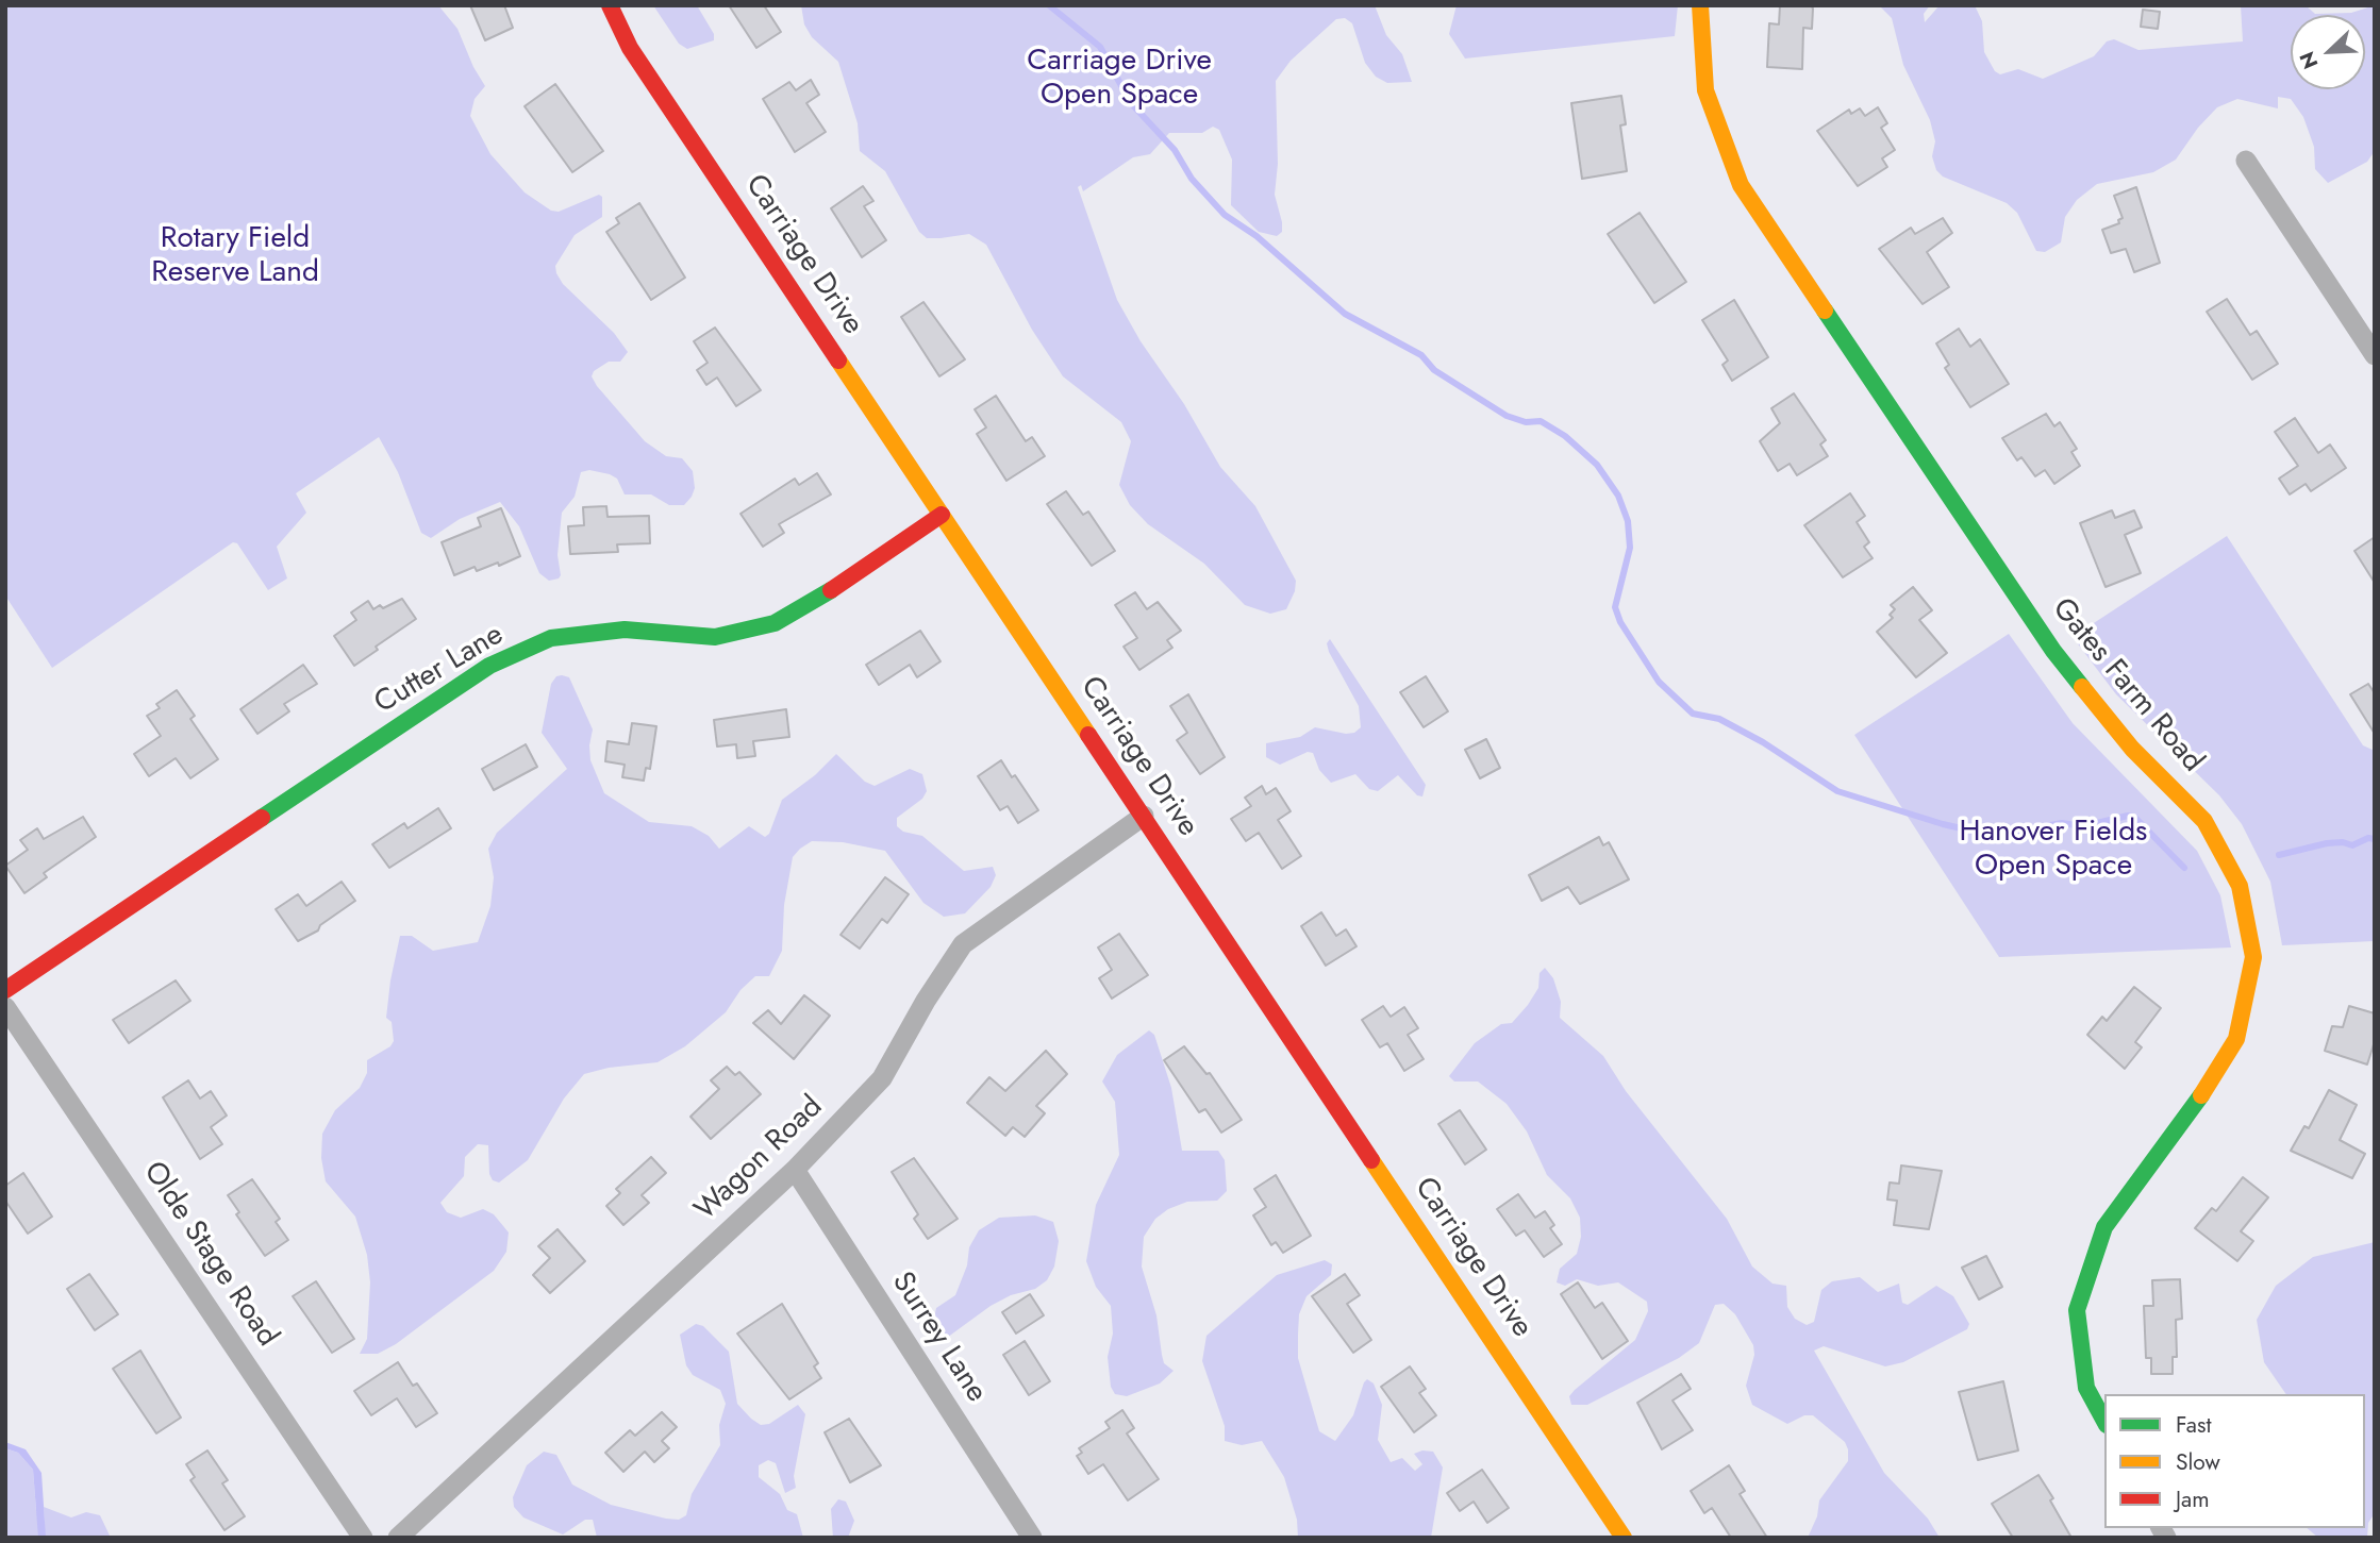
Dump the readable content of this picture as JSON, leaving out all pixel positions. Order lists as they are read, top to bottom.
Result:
{
  "streets": {
    "street": [
      "Carriage Drive",
      "Cutter Lane",
      "Gates Farm Road",
      "Wagon Road",
      "Olde Stage Road",
      "Surrey Lane"
    ]
  },
  "crossings": [
    ["Carriage Drive", "Cutter Lane"],
    ["Carriage Drive", "Wagon Road"],
    ["Wagon Road", "Surrey Lane"]
  ],
  "parks": ["Carriage Drive Open Space", "Rotary Field Reserve Land", "Hanover Fields Open Space"],
  "legend": ["Fast", "Slow", "Jam"],
  "north": "bottom left"
}
